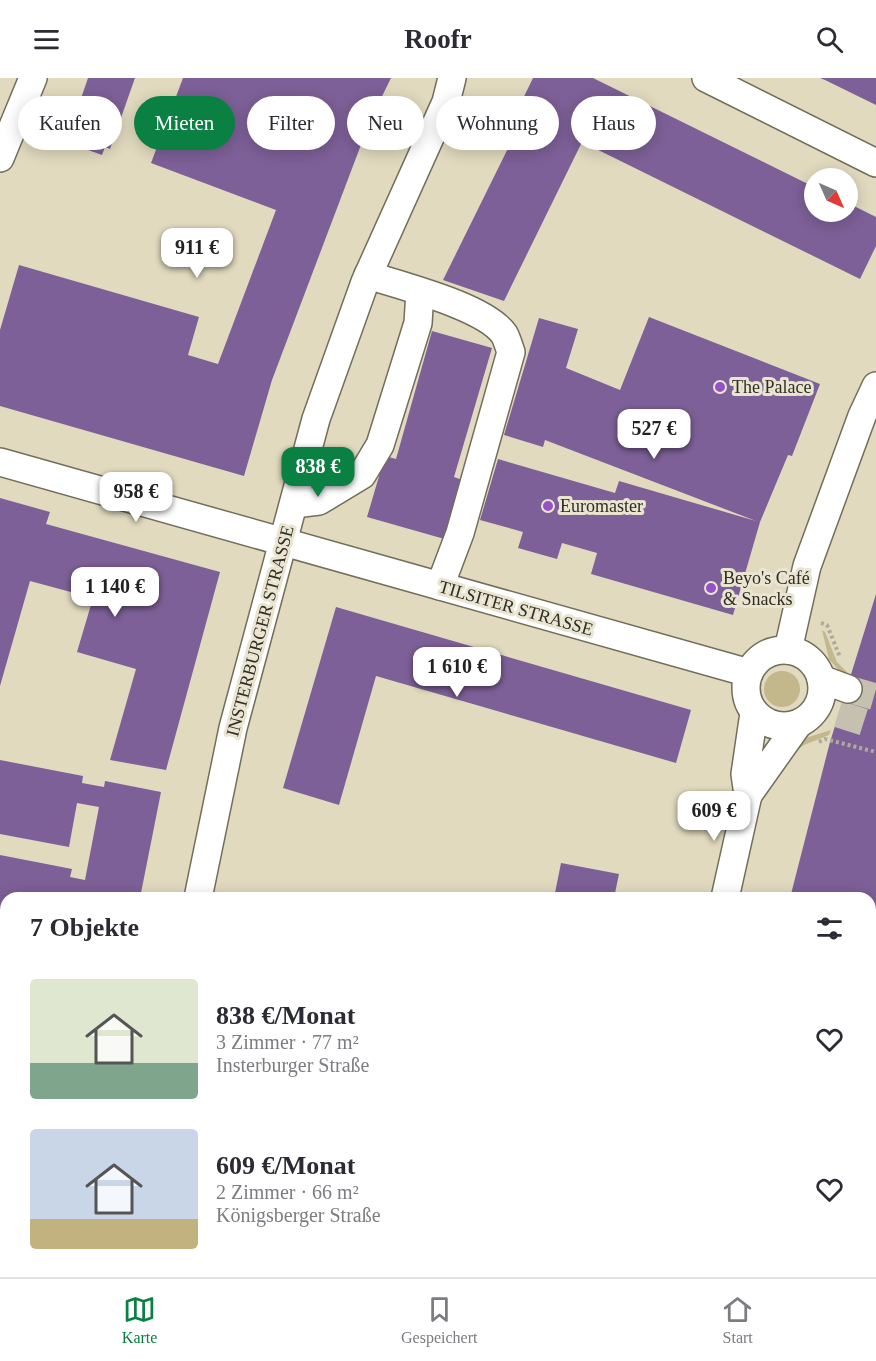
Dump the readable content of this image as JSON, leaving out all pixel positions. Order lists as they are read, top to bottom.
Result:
{
  "streets": {
    "street": ["TILSITER STRASSE", "INSTERBURGER STRASSE"]
  },
  "crossings": [
    ["TILSITER STRASSE", "INSTERBURGER STRASSE"]
  ],
  "places": ["The Palace", "Euromaster", "Beyo's Café & Snacks"],
  "north": "bottom right",
  "page": {
    "header": "Roofr",
    "chip": [
      "Kaufen",
      "Mieten",
      "Filter",
      "Neu",
      "Wohnung",
      "Haus"
    ],
    "price": [
      "911 €",
      "527 €",
      "838 €",
      "958 €",
      "1 140 €",
      "1 610 €",
      "609 €"
    ],
    "heading": "7 Objekte",
    "list": [
      {
        "name": "838 €/Monat",
        "note": "3 Zimmer · 77 m² · Insterburger Straße"
      },
      {
        "name": "609 €/Monat",
        "note": "2 Zimmer · 66 m² · Königsberger Straße"
      }
    ],
    "tabs": ["Karte", "Gespeichert", "Start"]
  }
}
